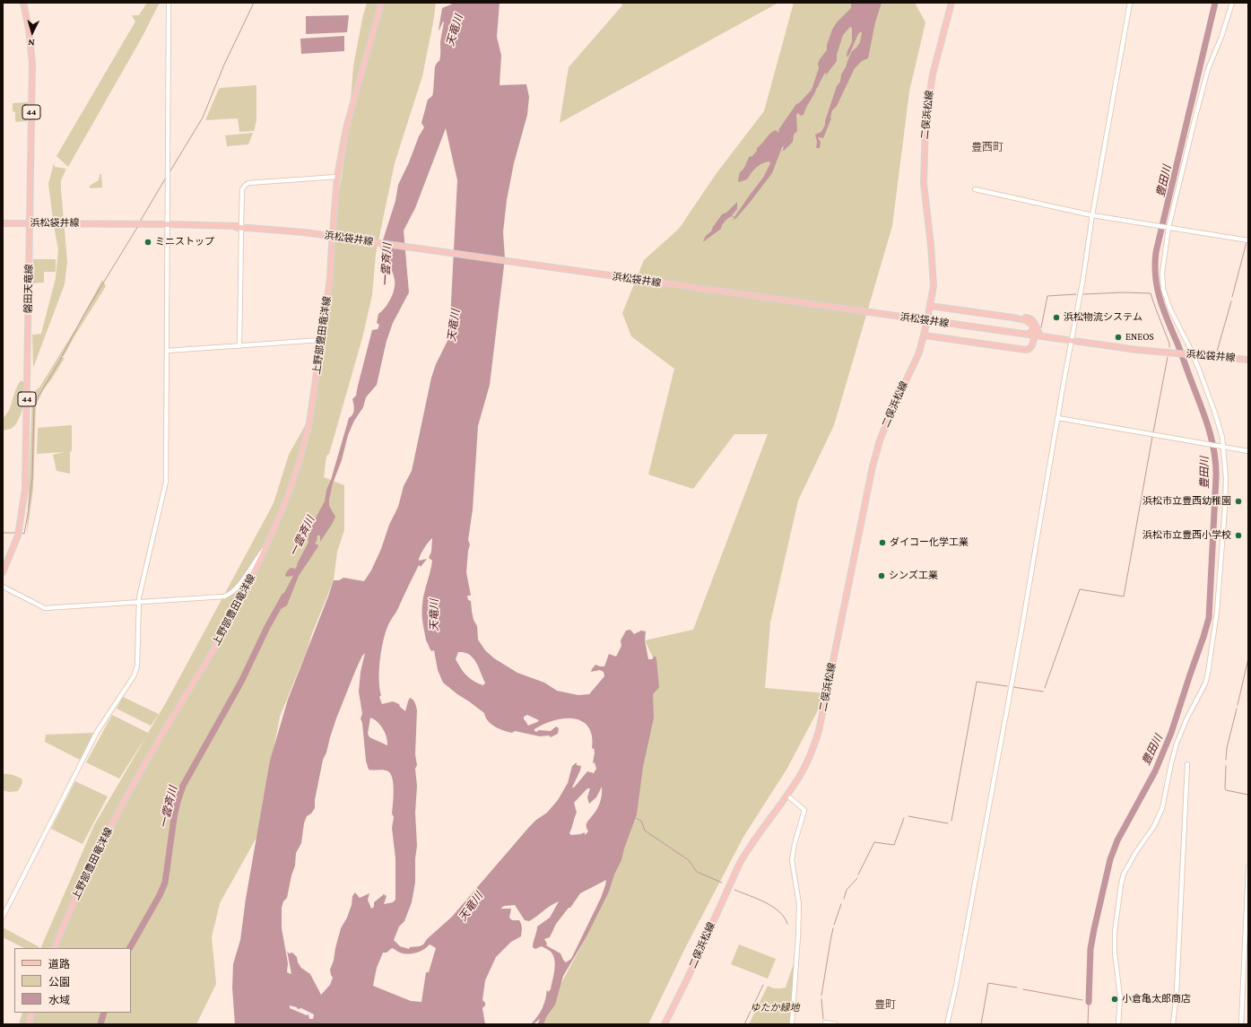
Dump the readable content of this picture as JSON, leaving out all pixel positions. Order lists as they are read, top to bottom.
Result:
{
  "streets": {
    "main road": [
      "44",
      "二俣浜松線",
      "浜松袋井線",
      "磐田天竜線",
      "上野部豊田竜洋線"
    ]
  },
  "crossings": [
    ["浜松袋井線", "磐田天竜線"]
  ],
  "districts": ["豊西町", "豊町"],
  "water": ["天竜川", "豊田川", "一雲斉川"],
  "parks": ["ゆたか緑地"],
  "places": [
    "ミニストップ",
    "浜松物流システム",
    "ENEOS",
    "浜松市立豊西幼稚園",
    "浜松市立豊西小学校",
    "ダイコー化学工業",
    "シンズ工業",
    "小倉亀太郎商店"
  ],
  "legend": ["道路", "公園", "水域"],
  "north": "bottom"
}
